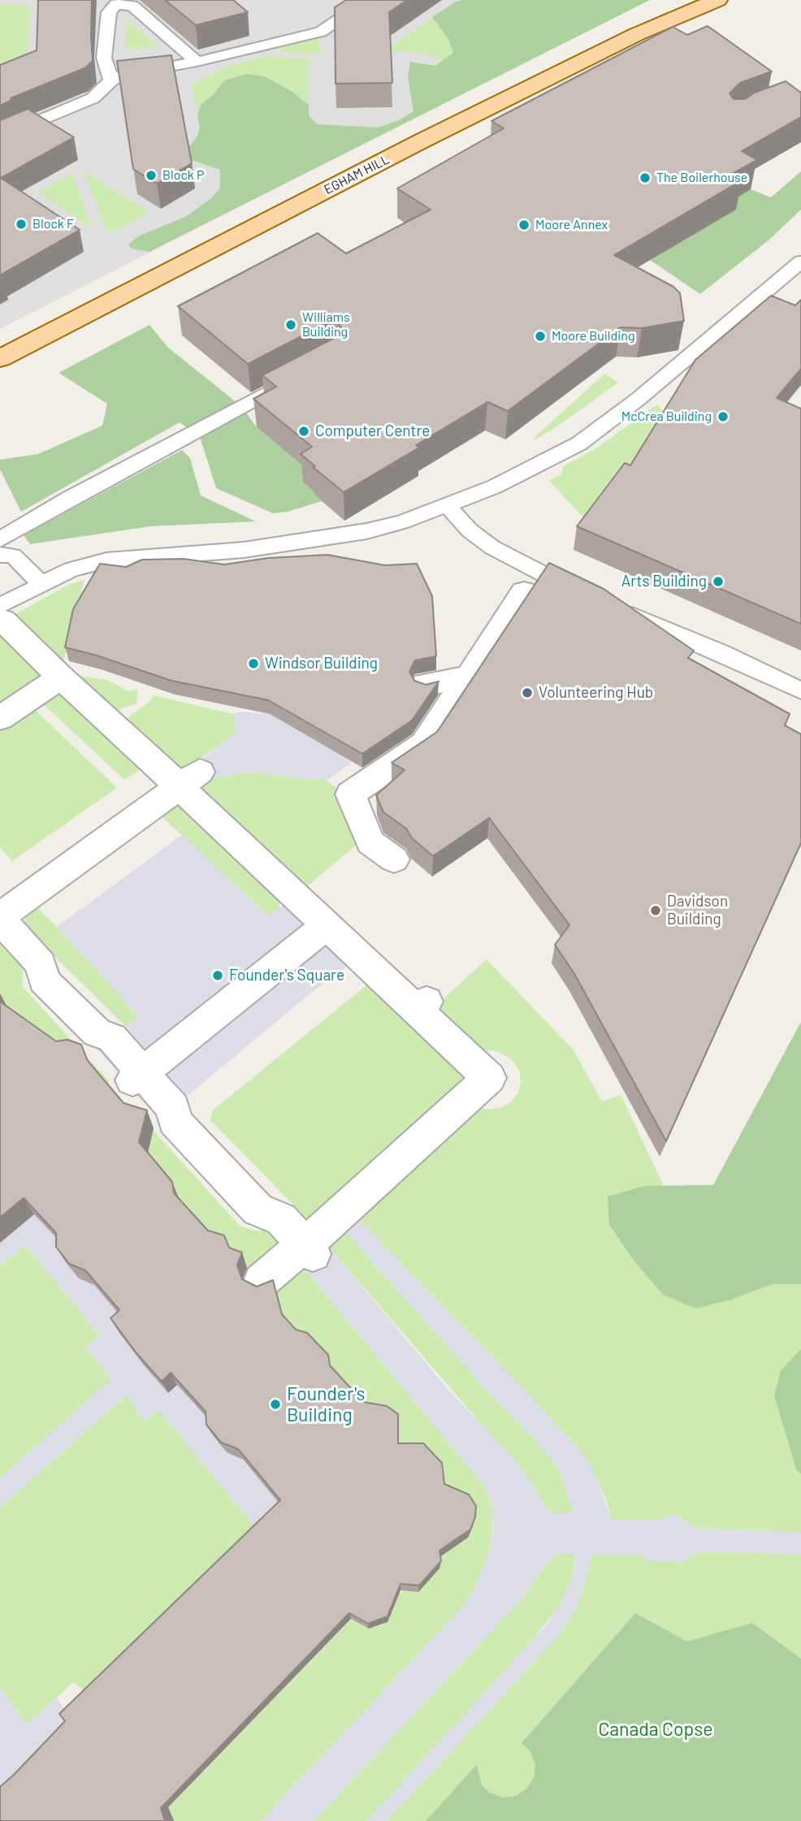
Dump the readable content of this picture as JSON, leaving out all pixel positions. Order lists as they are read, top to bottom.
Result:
{
  "streets": {
    "main road": ["EGHAM HILL"]
  },
  "parks": ["Canada Copse"],
  "places": [
    "Block P",
    "The Boilerhouse",
    "Block F",
    "Moore Annex",
    "Williams Building",
    "Moore Building",
    "McCrea Building",
    "Computer Centre",
    "Arts Building",
    "Windsor Building",
    "Volunteering Hub",
    "Davidson Building",
    "Founder's Square",
    "Founder's Building"
  ]
}
